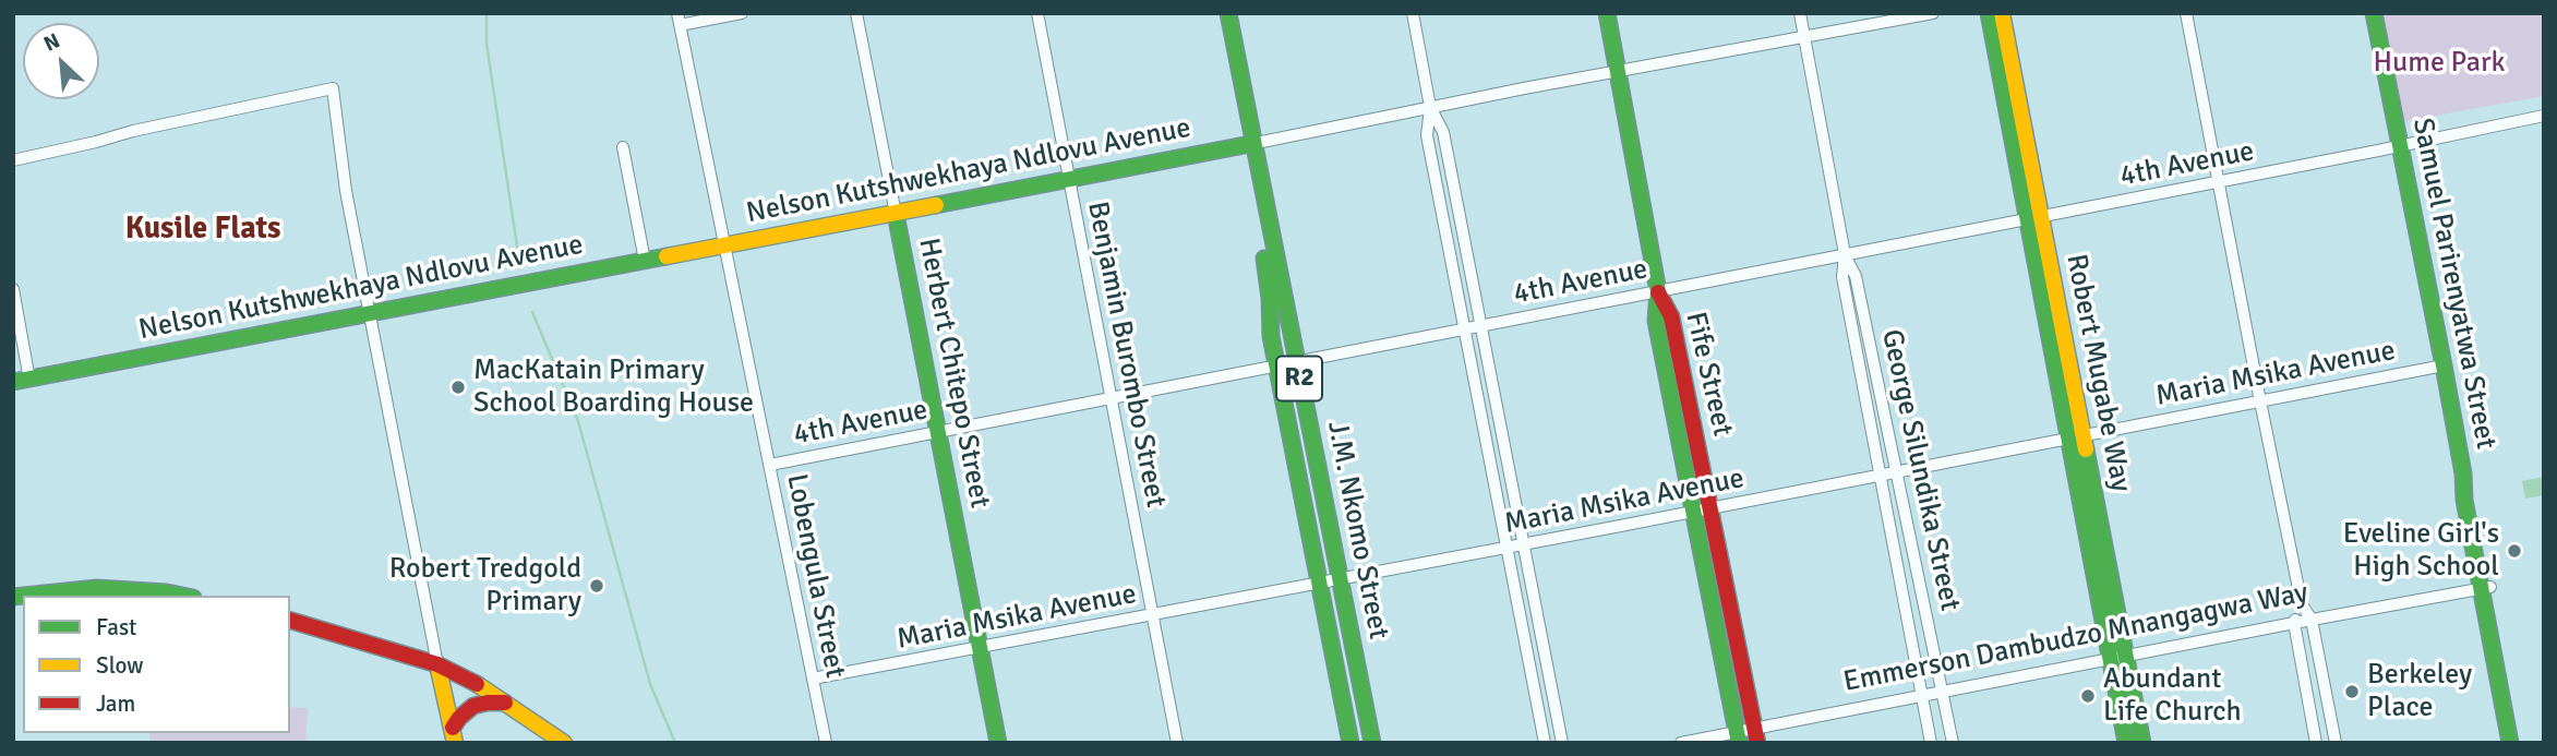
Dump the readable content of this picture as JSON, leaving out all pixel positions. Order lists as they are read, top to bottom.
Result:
{
  "streets": {
    "main road": [
      "Nelson Kutshwekhaya Ndlovu Avenue",
      "Samuel Parirenyatwa Street",
      "Herbert Chitepo Street",
      "Robert Mugabe Way",
      "Fife Street",
      "R2",
      "J.M. Nkomo Street"
    ],
    "street": [
      "4th Avenue",
      "Benjamin Burombo Street",
      "Maria Msika Avenue",
      "George Silundika Street",
      "Lobengula Street",
      "Emmerson Dambudzo Mnangagwa Way"
    ]
  },
  "crossings": [
    ["4th Avenue", "Samuel Parirenyatwa Street"],
    ["4th Avenue", "Benjamin Burombo Street"],
    ["4th Avenue", "Herbert Chitepo Street"],
    ["4th Avenue", "Robert Mugabe Way"],
    ["4th Avenue", "Fife Street"],
    ["4th Avenue", "George Silundika Street"],
    ["4th Avenue", "J.M. Nkomo Street"],
    ["4th Avenue", "Lobengula Street"],
    ["Nelson Kutshwekhaya Ndlovu Avenue", "Benjamin Burombo Street"],
    ["Nelson Kutshwekhaya Ndlovu Avenue", "Herbert Chitepo Street"],
    ["Nelson Kutshwekhaya Ndlovu Avenue", "George Silundika Street"],
    ["Nelson Kutshwekhaya Ndlovu Avenue", "J.M. Nkomo Street"],
    ["Nelson Kutshwekhaya Ndlovu Avenue", "Lobengula Street"],
    ["Samuel Parirenyatwa Street", "Maria Msika Avenue"],
    ["Samuel Parirenyatwa Street", "Emmerson Dambudzo Mnangagwa Way"],
    ["Benjamin Burombo Street", "Maria Msika Avenue"],
    ["Herbert Chitepo Street", "Maria Msika Avenue"],
    ["Robert Mugabe Way", "Maria Msika Avenue"],
    ["Robert Mugabe Way", "Emmerson Dambudzo Mnangagwa Way"],
    ["Fife Street", "Maria Msika Avenue"],
    ["Fife Street", "Emmerson Dambudzo Mnangagwa Way"],
    ["Maria Msika Avenue", "George Silundika Street"],
    ["Maria Msika Avenue", "J.M. Nkomo Street"],
    ["Maria Msika Avenue", "Lobengula Street"],
    ["George Silundika Street", "Emmerson Dambudzo Mnangagwa Way"]
  ],
  "districts": ["Kusile Flats"],
  "parks": ["Hume Park"],
  "places": [
    "MacKatain Primary School Boarding House",
    "Eveline Girl's High School",
    "Robert Tredgold Primary",
    "Berkeley Place",
    "Abundant Life Church"
  ],
  "legend": ["Fast", "Slow", "Jam"],
  "north": "top left"
}
